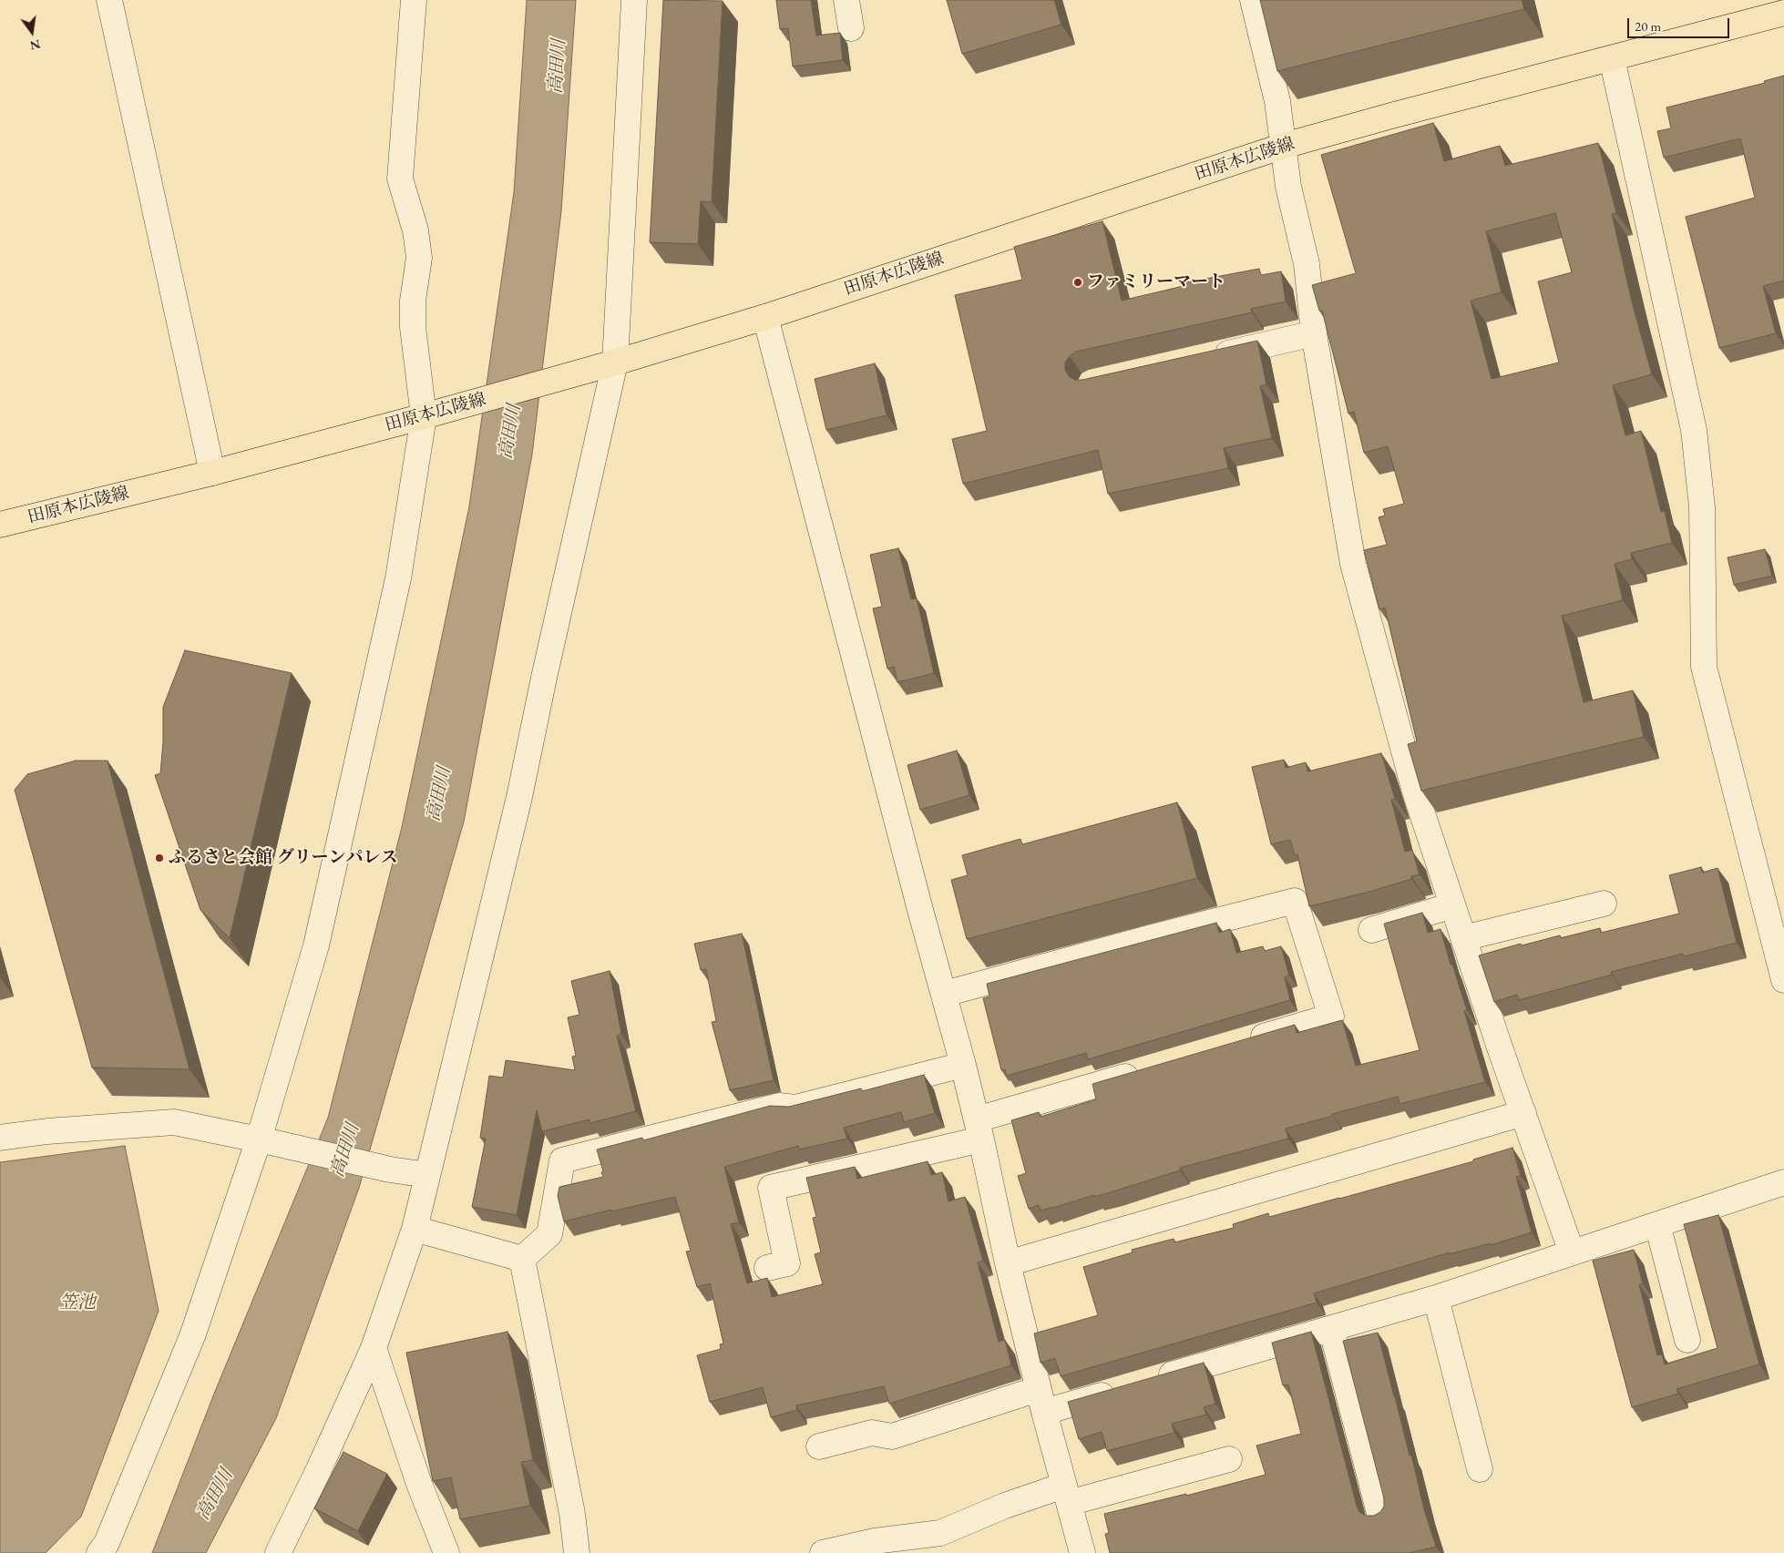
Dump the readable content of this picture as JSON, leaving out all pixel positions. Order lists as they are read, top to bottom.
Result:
{
  "streets": {
    "main road": ["田原本広陵線"]
  },
  "water": ["高田川", "笠池"],
  "places": ["ファミリーマート", "ふるさと会館 グリーンパレス"],
  "scale_bar": "20 m",
  "north": "bottom"
}
